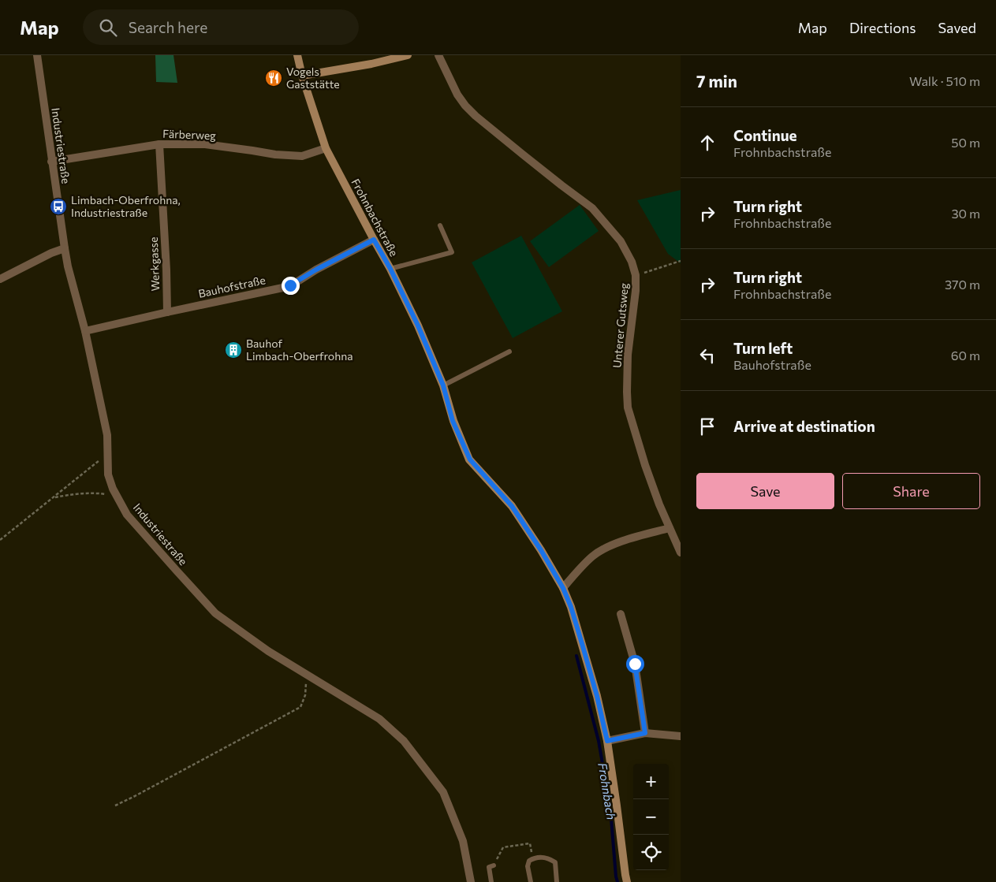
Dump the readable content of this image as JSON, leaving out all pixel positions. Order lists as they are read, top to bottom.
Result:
{
  "streets": {
    "street": [
      "Färberweg",
      "Industriestraße",
      "Frohnbachstraße",
      "Werkgasse",
      "Bauhofstraße",
      "Unterer Gutsweg"
    ]
  },
  "crossings": [
    ["Färberweg", "Industriestraße"],
    ["Färberweg", "Frohnbachstraße"],
    ["Färberweg", "Werkgasse"],
    ["Industriestraße", "Bauhofstraße"],
    ["Frohnbachstraße", "Bauhofstraße"],
    ["Werkgasse", "Bauhofstraße"]
  ],
  "water": ["Frohnbach"],
  "places": {
    "restaurant": ["Vogels Gaststätte"],
    "bus stop": ["Limbach-Oberfrohna, Industriestraße"],
    "building": ["Bauhof Limbach-Oberfrohna"]
  },
  "page": {
    "header": "Map",
    "search": "Search here",
    "nav": ["Map", "Directions", "Saved"],
    "heading": ["7 min", "Walk · 510 m"],
    "list": [
      ["Continue", "Frohnbachstraße", "50 m"],
      ["Turn right", "Frohnbachstraße", "30 m"],
      ["Turn right", "Frohnbachstraße", "370 m"],
      ["Turn left", "Bauhofstraße", "60 m"],
      "Arrive at destination"
    ],
    "buttons": ["Save", "Share"],
    "map_buttons": ["+", "−"]
  }
}
